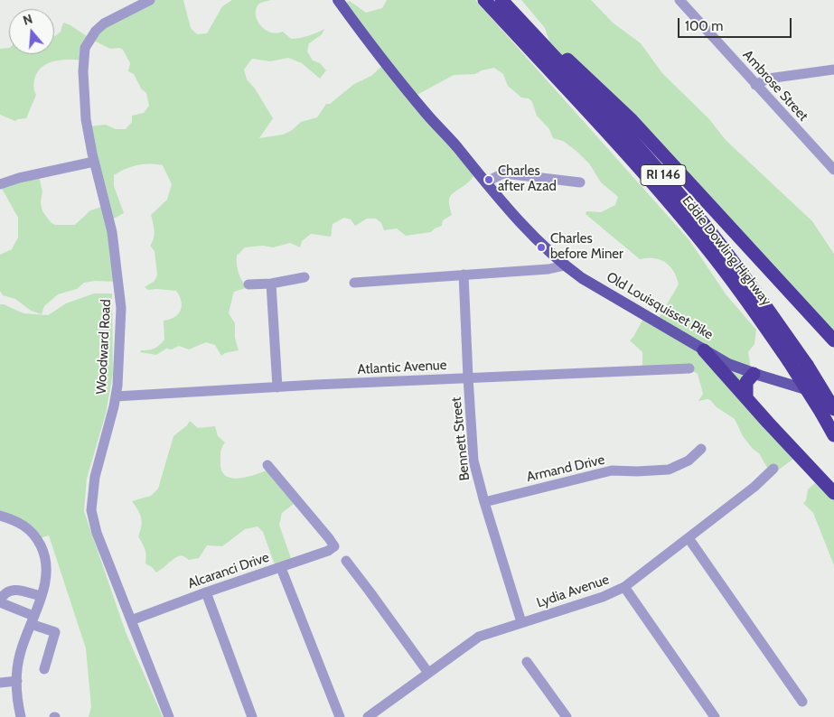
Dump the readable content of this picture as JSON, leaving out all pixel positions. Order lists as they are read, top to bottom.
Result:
{
  "streets": {
    "highway": ["RI 146", "Eddie Dowling Highway"],
    "main road": ["Old Louisquisset Pike"],
    "street": [
      "Ambrose Street",
      "Woodward Road",
      "Atlantic Avenue",
      "Bennett Street",
      "Armand Drive",
      "Alcaranci Drive",
      "Lydia Avenue"
    ]
  },
  "crossings": [
    ["RI 146", "Eddie Dowling Highway"],
    ["Woodward Road", "Atlantic Avenue"],
    ["Woodward Road", "Alcaranci Drive"],
    ["Atlantic Avenue", "Bennett Street"],
    ["Bennett Street", "Armand Drive"],
    ["Bennett Street", "Lydia Avenue"]
  ],
  "places": ["Charles after Azad", "Charles before Miner"],
  "scale_bar": "100 m",
  "north": "top"
}
